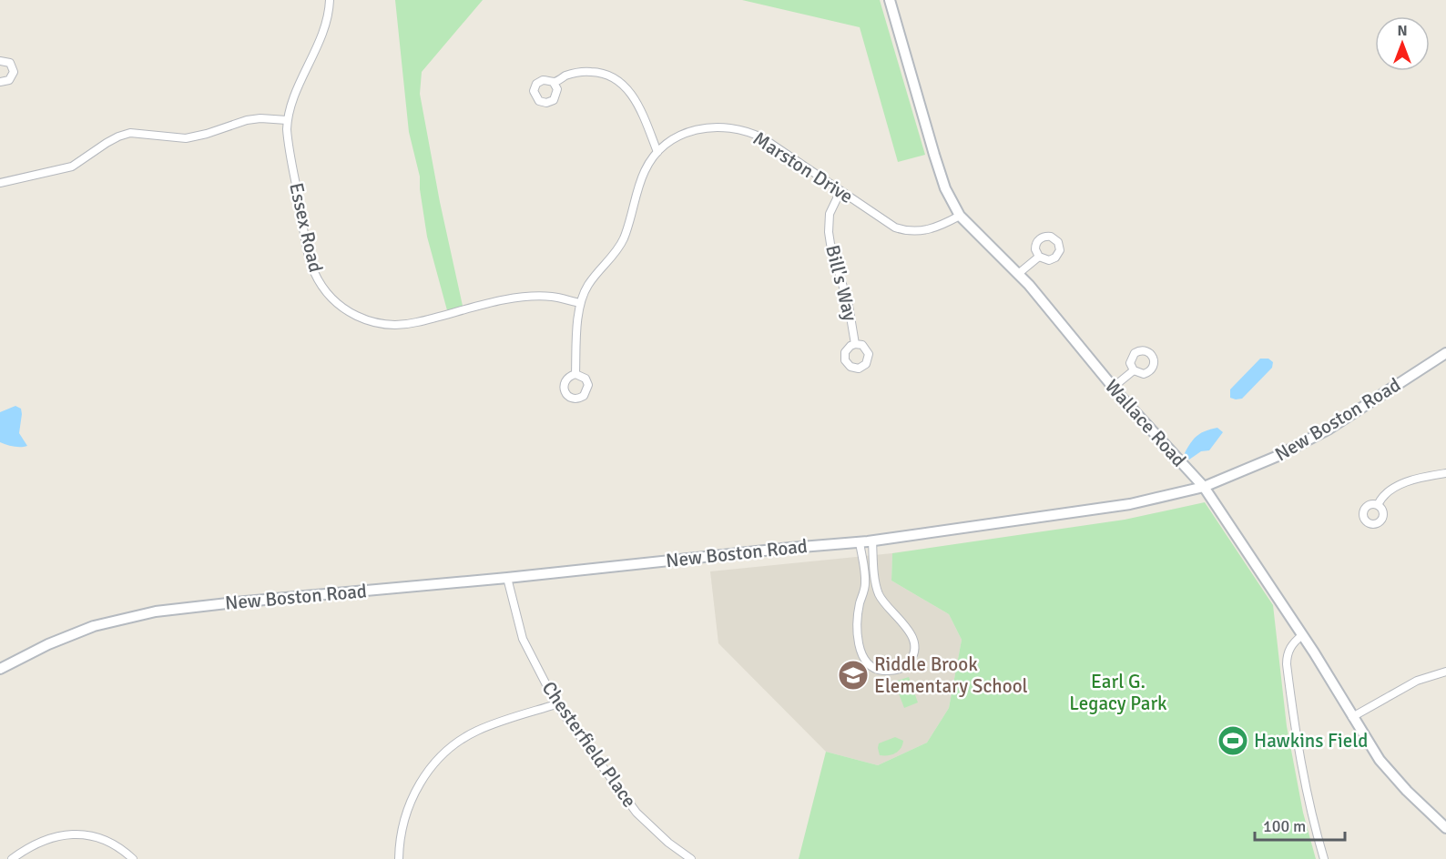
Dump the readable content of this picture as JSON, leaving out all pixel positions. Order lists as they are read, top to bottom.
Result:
{
  "streets": {
    "street": [
      "Marston Drive",
      "Essex Road",
      "Bill's Way",
      "New Boston Road",
      "Wallace Road",
      "Chesterfield Place"
    ]
  },
  "crossings": [
    ["Marston Drive", "Essex Road"],
    ["Marston Drive", "Bill's Way"],
    ["Marston Drive", "Wallace Road"],
    ["New Boston Road", "Wallace Road"],
    ["New Boston Road", "Chesterfield Place"]
  ],
  "parks": ["Earl G. Legacy Park"],
  "places": {
    "school or university": ["Riddle Brook Elementary School"],
    "sports": ["Hawkins Field"]
  },
  "scale_bar": "100 m",
  "north": "top"
}
